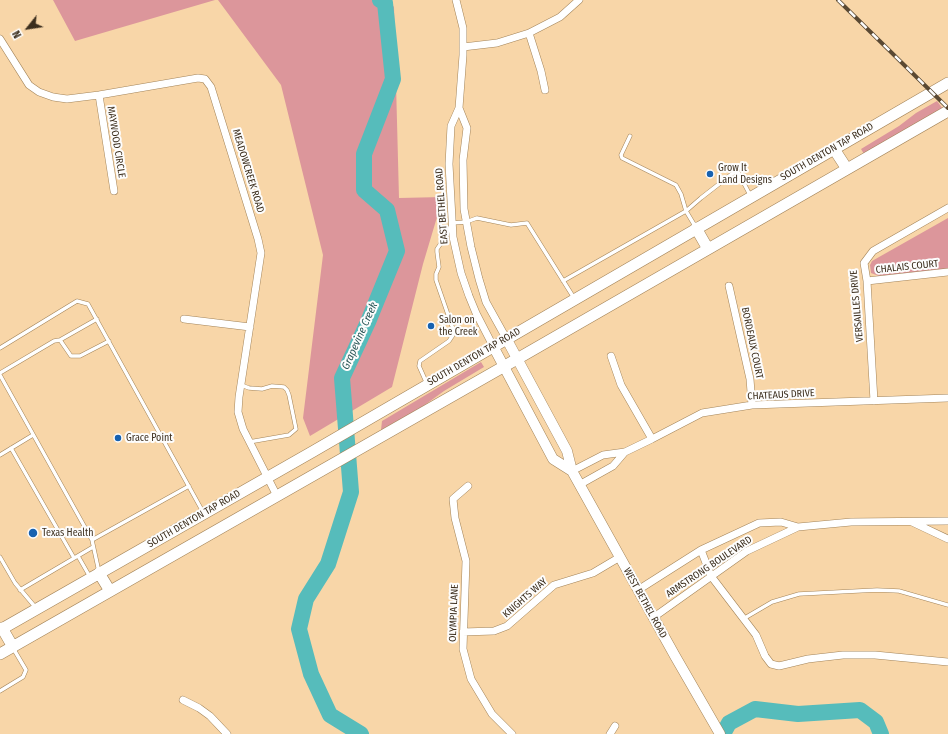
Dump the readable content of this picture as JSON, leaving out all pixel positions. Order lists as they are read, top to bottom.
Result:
{
  "streets": {
    "main road": ["SOUTH DENTON TAP ROAD", "WEST BETHEL ROAD"],
    "street": [
      "MAYWOOD CIRCLE",
      "MEADOWCREEK ROAD",
      "EAST BETHEL ROAD",
      "CHALAIS COURT",
      "VERSAILLES DRIVE",
      "BORDEAUX COURT",
      "CHATEAUS DRIVE",
      "ARMSTRONG BOULEVARD",
      "KNIGHTS WAY",
      "OLYMPIA LANE"
    ]
  },
  "crossings": [
    ["MAYWOOD CIRCLE", "MEADOWCREEK ROAD"],
    ["SOUTH DENTON TAP ROAD", "MEADOWCREEK ROAD"],
    ["SOUTH DENTON TAP ROAD", "EAST BETHEL ROAD"],
    ["SOUTH DENTON TAP ROAD", "WEST BETHEL ROAD"],
    ["EAST BETHEL ROAD", "WEST BETHEL ROAD"],
    ["CHALAIS COURT", "VERSAILLES DRIVE"],
    ["VERSAILLES DRIVE", "CHATEAUS DRIVE"],
    ["BORDEAUX COURT", "CHATEAUS DRIVE"],
    ["CHATEAUS DRIVE", "WEST BETHEL ROAD"],
    ["ARMSTRONG BOULEVARD", "WEST BETHEL ROAD"],
    ["KNIGHTS WAY", "WEST BETHEL ROAD"],
    ["KNIGHTS WAY", "OLYMPIA LANE"]
  ],
  "water": ["Grapevine Creek"],
  "places": [
    "Grow It Land Designs",
    "Salon on the Creek",
    "Grace Point",
    "Texas Health"
  ],
  "north": "bottom left"
}
